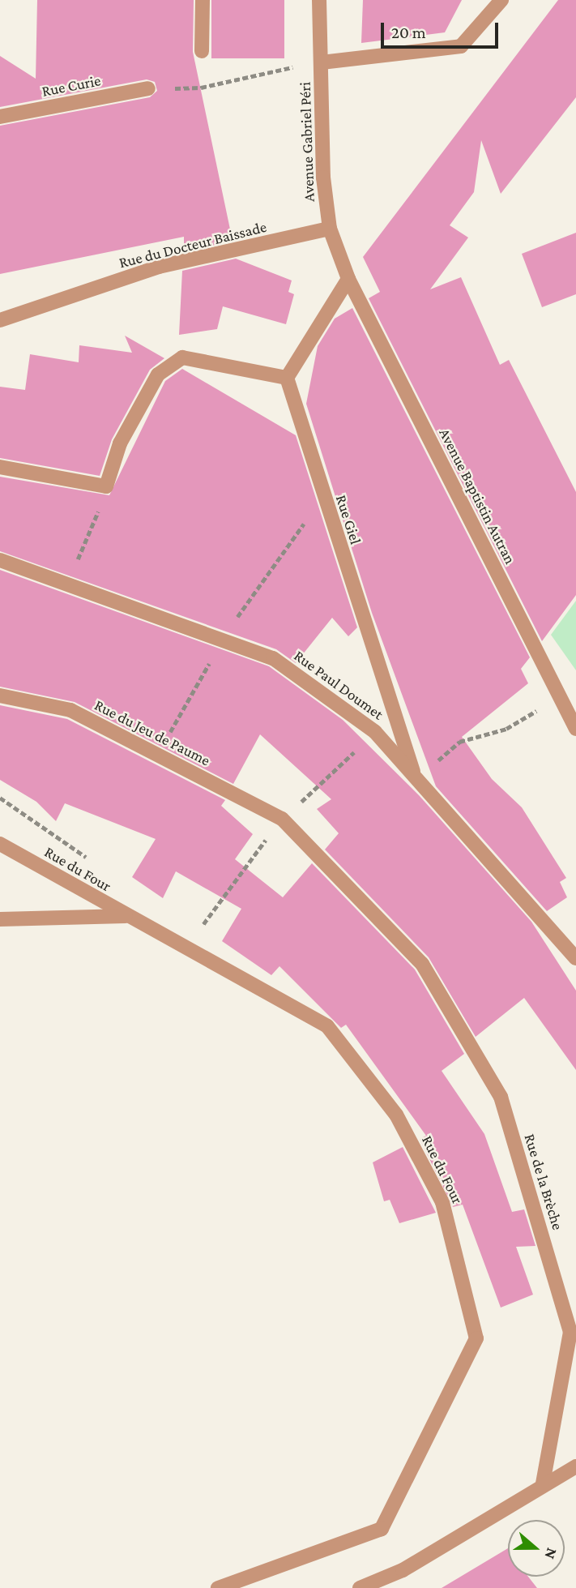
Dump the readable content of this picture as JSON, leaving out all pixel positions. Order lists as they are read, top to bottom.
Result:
{
  "streets": {
    "street": [
      "Rue Curie",
      "Avenue Gabriel Péri",
      "Rue du Docteur Baissade",
      "Avenue Baptistin Autran",
      "Rue Giel",
      "Rue Paul Doumet",
      "Rue du Jeu de Paume",
      "Rue du Four",
      "Rue de la Brèche"
    ]
  },
  "crossings": [
    ["Avenue Gabriel Péri", "Rue du Docteur Baissade"],
    ["Avenue Gabriel Péri", "Avenue Baptistin Autran"],
    ["Rue Giel", "Rue Paul Doumet"],
    ["Rue du Jeu de Paume", "Rue de la Brèche"]
  ],
  "scale_bar": "20 m",
  "north": "right"
}
